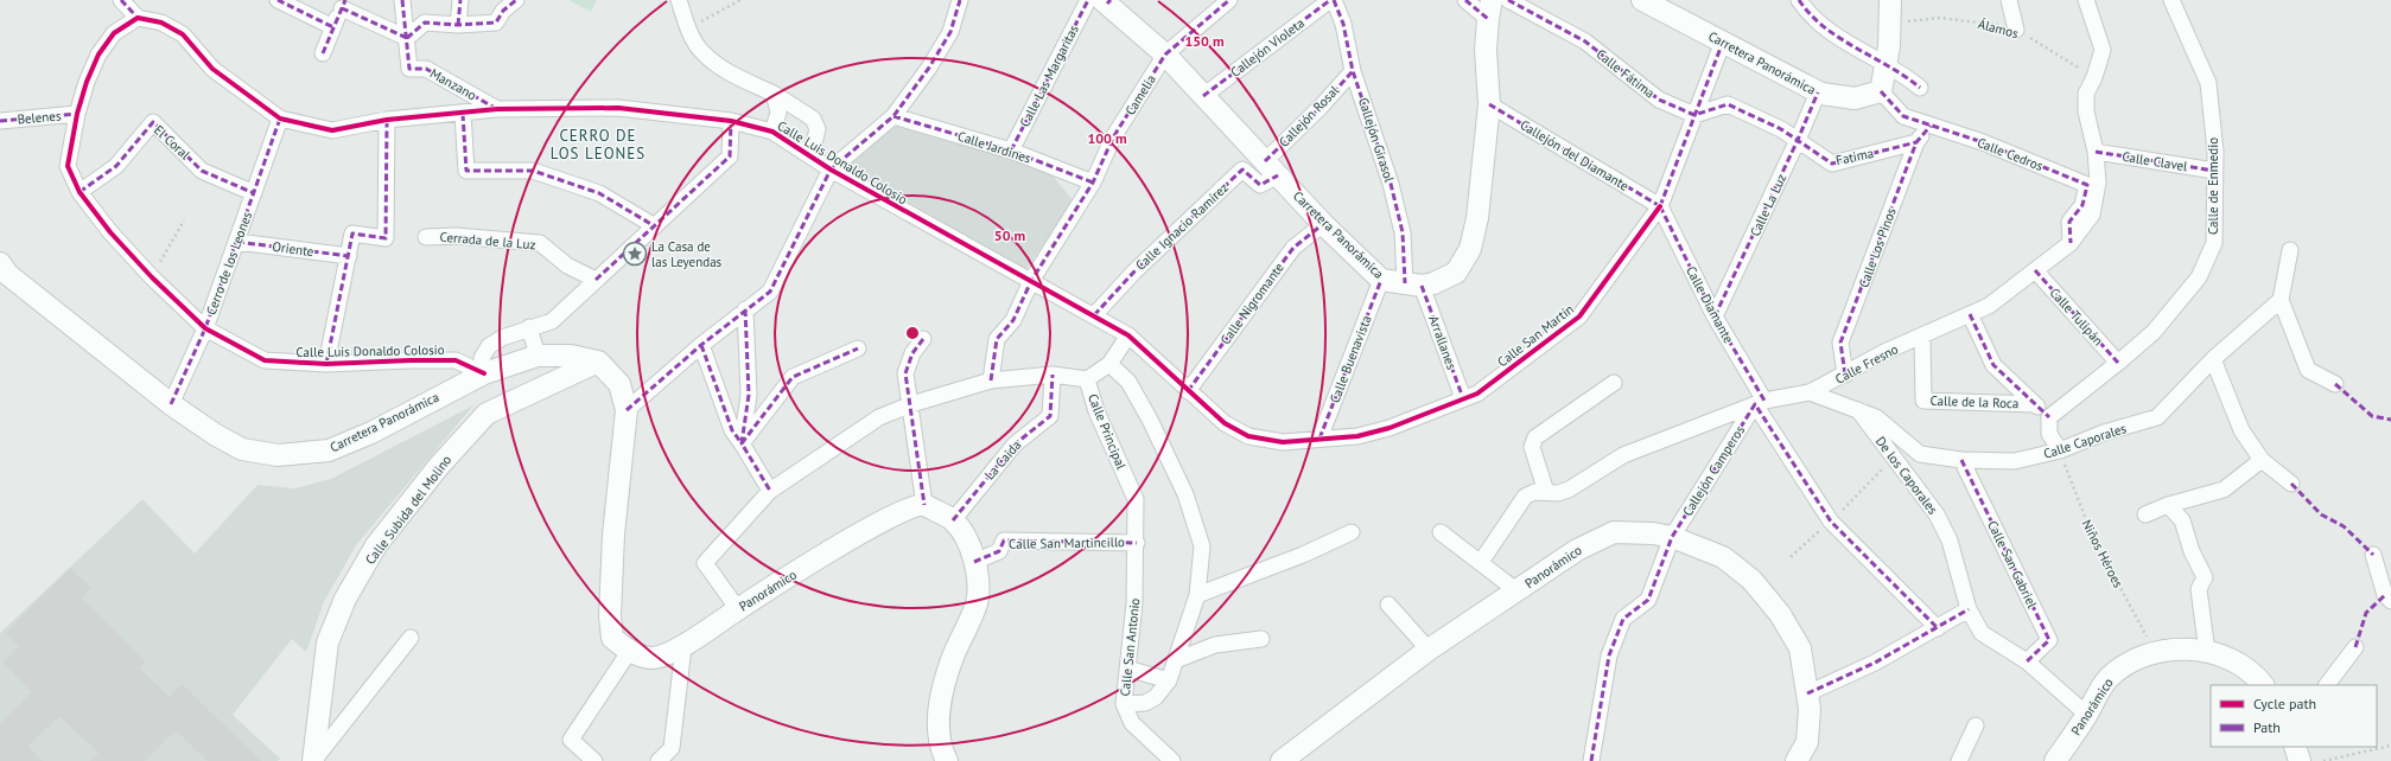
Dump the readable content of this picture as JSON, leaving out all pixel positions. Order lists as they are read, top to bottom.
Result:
{
  "streets": {
    "street": [
      "Callejón Violeta",
      "Carretera Panorámica",
      "Calle Fátima",
      "Calle Las Margaritas",
      "Manzano",
      "Camelia",
      "Callejón Rosal",
      "Belenes",
      "Callejón Girasol",
      "El Coral",
      "Calle Jardines",
      "Calle Cedros",
      "Callejón del Diamante",
      "Fatima",
      "Calle Clavel",
      "Calle Luis Donaldo Colosio",
      "Calle de Enmedio",
      "Calle La Luz",
      "Calle Ignacio Ramírez",
      "Cerrada de la Luz",
      "Calle Los Pinos",
      "Oriente",
      "Cerro de los Leones",
      "Calle Nigromante",
      "Calle Diamante",
      "Calle Tulipán",
      "Calle San Martín",
      "Arrallanes",
      "Calle Buenavista",
      "Calle Fresno",
      "Calle de la Roca",
      "Calle Principal",
      "Calle Caporales",
      "La Caida",
      "Callejón Camperos",
      "De los Caporales",
      "Calle Subida del Molino",
      "Calle San Martincillo",
      "Calle San Gabriel",
      "Panorámico",
      "Calle San Antonio"
    ],
    "path": ["Álamos", "Niños Héroes"]
  },
  "crossings": [
    ["Álamos", "Calle Fresno"],
    ["Callejón Violeta", "Carretera Panorámica"],
    ["Callejón Violeta", "Callejón Girasol"],
    ["Carretera Panorámica", "Calle Las Margaritas"],
    ["Carretera Panorámica", "Camelia"],
    ["Carretera Panorámica", "Callejón Rosal"],
    ["Carretera Panorámica", "Callejón Girasol"],
    ["Carretera Panorámica", "Calle Cedros"],
    ["Carretera Panorámica", "Callejón del Diamante"],
    ["Carretera Panorámica", "Calle Luis Donaldo Colosio"],
    ["Carretera Panorámica", "Calle La Luz"],
    ["Carretera Panorámica", "Calle Ignacio Ramírez"],
    ["Carretera Panorámica", "Cerro de los Leones"],
    ["Carretera Panorámica", "Calle Nigromante"],
    ["Carretera Panorámica", "Calle San Martín"],
    ["Carretera Panorámica", "Arrallanes"],
    ["Carretera Panorámica", "Calle Buenavista"],
    ["Carretera Panorámica", "Calle Subida del Molino"],
    ["Carretera Panorámica", "Panorámico"],
    ["Calle Fátima", "Calle San Martín"],
    ["Calle Las Margaritas", "Calle Jardines"],
    ["Manzano", "Calle Luis Donaldo Colosio"],
    ["Camelia", "Calle Jardines"],
    ["Camelia", "Calle Luis Donaldo Colosio"],
    ["Callejón Rosal", "Callejón Girasol"],
    ["Callejón Rosal", "Calle Ignacio Ramírez"],
    ["Belenes", "Calle Luis Donaldo Colosio"],
    ["Callejón Girasol", "Arrallanes"],
    ["El Coral", "Calle Luis Donaldo Colosio"],
    ["El Coral", "Cerro de los Leones"],
    ["Calle Cedros", "Calle Los Pinos"],
    ["Calle Cedros", "Calle Fresno"],
    ["Callejón del Diamante", "Calle Diamante"],
    ["Callejón del Diamante", "Calle San Martín"],
    ["Fatima", "Calle La Luz"],
    ["Fatima", "Calle Los Pinos"],
    ["Calle Clavel", "Calle de Enmedio"],
    ["Calle Clavel", "Calle Fresno"],
    ["Calle Luis Donaldo Colosio", "Calle Ignacio Ramírez"],
    ["Calle Luis Donaldo Colosio", "Cerro de los Leones"],
    ["Calle Luis Donaldo Colosio", "Calle Nigromante"],
    ["Calle Luis Donaldo Colosio", "Calle San Martín"],
    ["Calle Luis Donaldo Colosio", "Arrallanes"],
    ["Calle Luis Donaldo Colosio", "Calle Buenavista"],
    ["Calle Luis Donaldo Colosio", "Calle Principal"],
    ["Calle de Enmedio", "Calle Tulipán"],
    ["Calle La Luz", "Calle Diamante"],
    ["Calle Los Pinos", "Calle Fresno"],
    ["Oriente", "Cerro de los Leones"],
    ["Calle Diamante", "Calle San Martín"],
    ["Calle Diamante", "Calle Fresno"],
    ["Calle Diamante", "Callejón Camperos"],
    ["Calle Tulipán", "Calle Fresno"],
    ["Calle San Martín", "Arrallanes"],
    ["Calle Fresno", "Calle de la Roca"],
    ["Calle Fresno", "Callejón Camperos"],
    ["Calle Principal", "Calle San Martincillo"],
    ["Calle Principal", "Calle San Antonio"],
    ["Calle Caporales", "De los Caporales"],
    ["Calle Caporales", "Niños Héroes"],
    ["Calle Caporales", "Calle San Gabriel"],
    ["Callejón Camperos", "Panorámico"],
    ["De los Caporales", "Calle San Gabriel"],
    ["De los Caporales", "Panorámico"],
    ["Calle Subida del Molino", "Panorámico"],
    ["Calle San Martincillo", "Calle San Antonio"],
    ["Niños Héroes", "Panorámico"]
  ],
  "districts": ["CERRO DE LOS LEONES"],
  "places": {
    "place": ["La Casa de las Leyendas"]
  },
  "legend": ["Cycle path", "Path"],
  "rings": ["150 m", "100 m", "50 m"]
}
